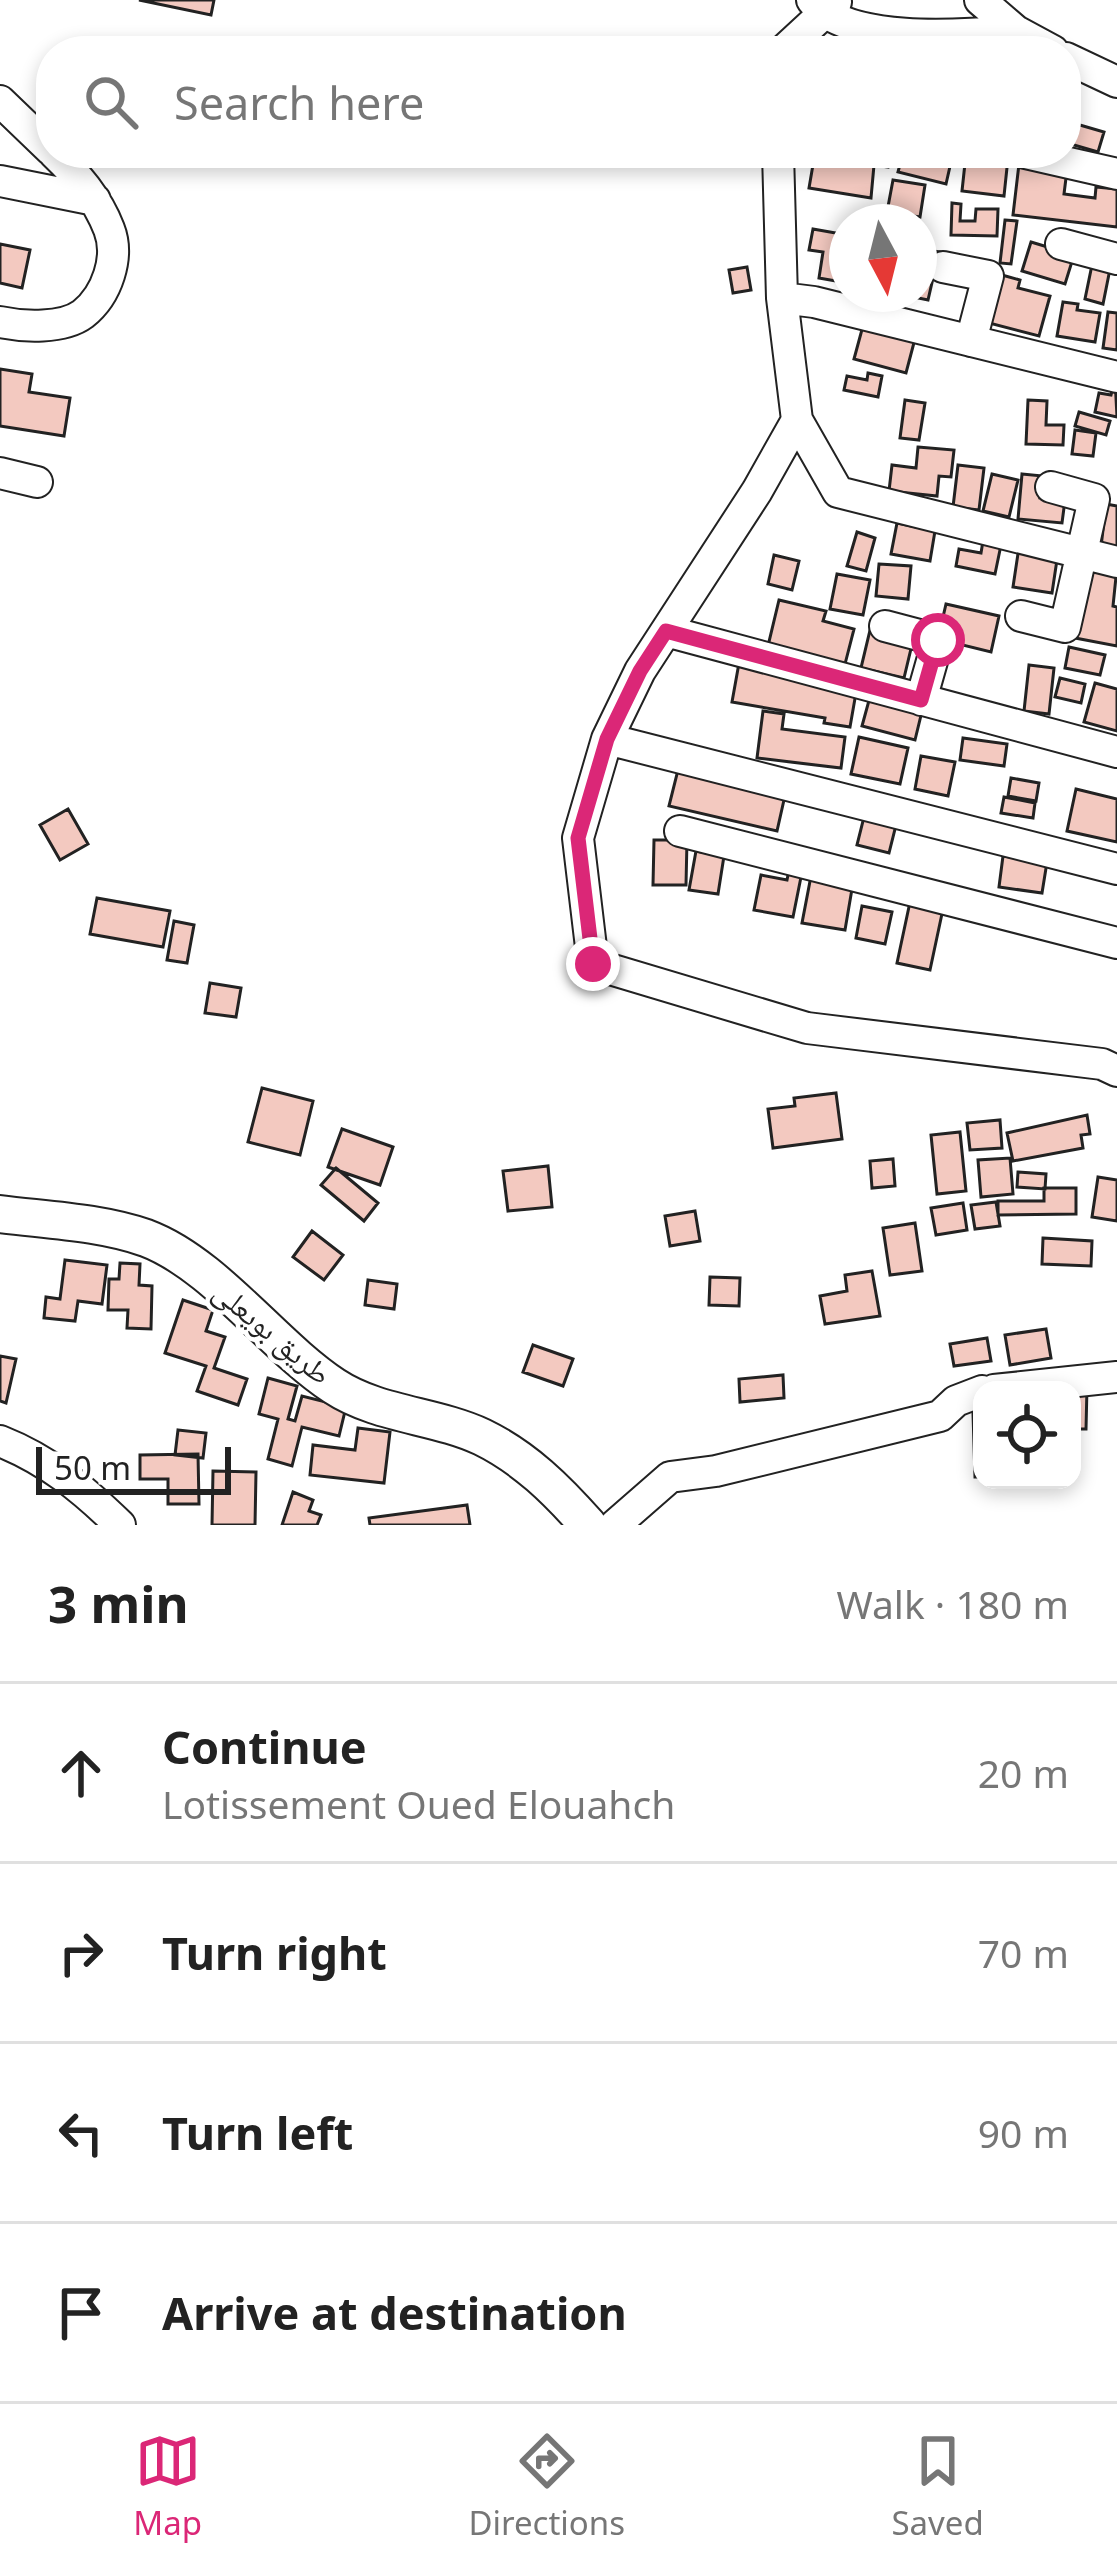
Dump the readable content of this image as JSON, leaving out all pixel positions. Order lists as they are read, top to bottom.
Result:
{
  "streets": {
    "main road": ["طريق بويعلى"]
  },
  "scale_bar": "50 m",
  "north": "bottom",
  "page": {
    "search": "Search here",
    "scale": "50 m",
    "heading": ["3 min", "Walk · 180 m"],
    "list": [
      ["Continue", "Lotissement Oued Elouahch", "20 m"],
      ["Turn right", "70 m"],
      ["Turn left", "90 m"],
      "Arrive at destination"
    ],
    "nav": ["Map", "Directions", "Saved"]
  }
}
